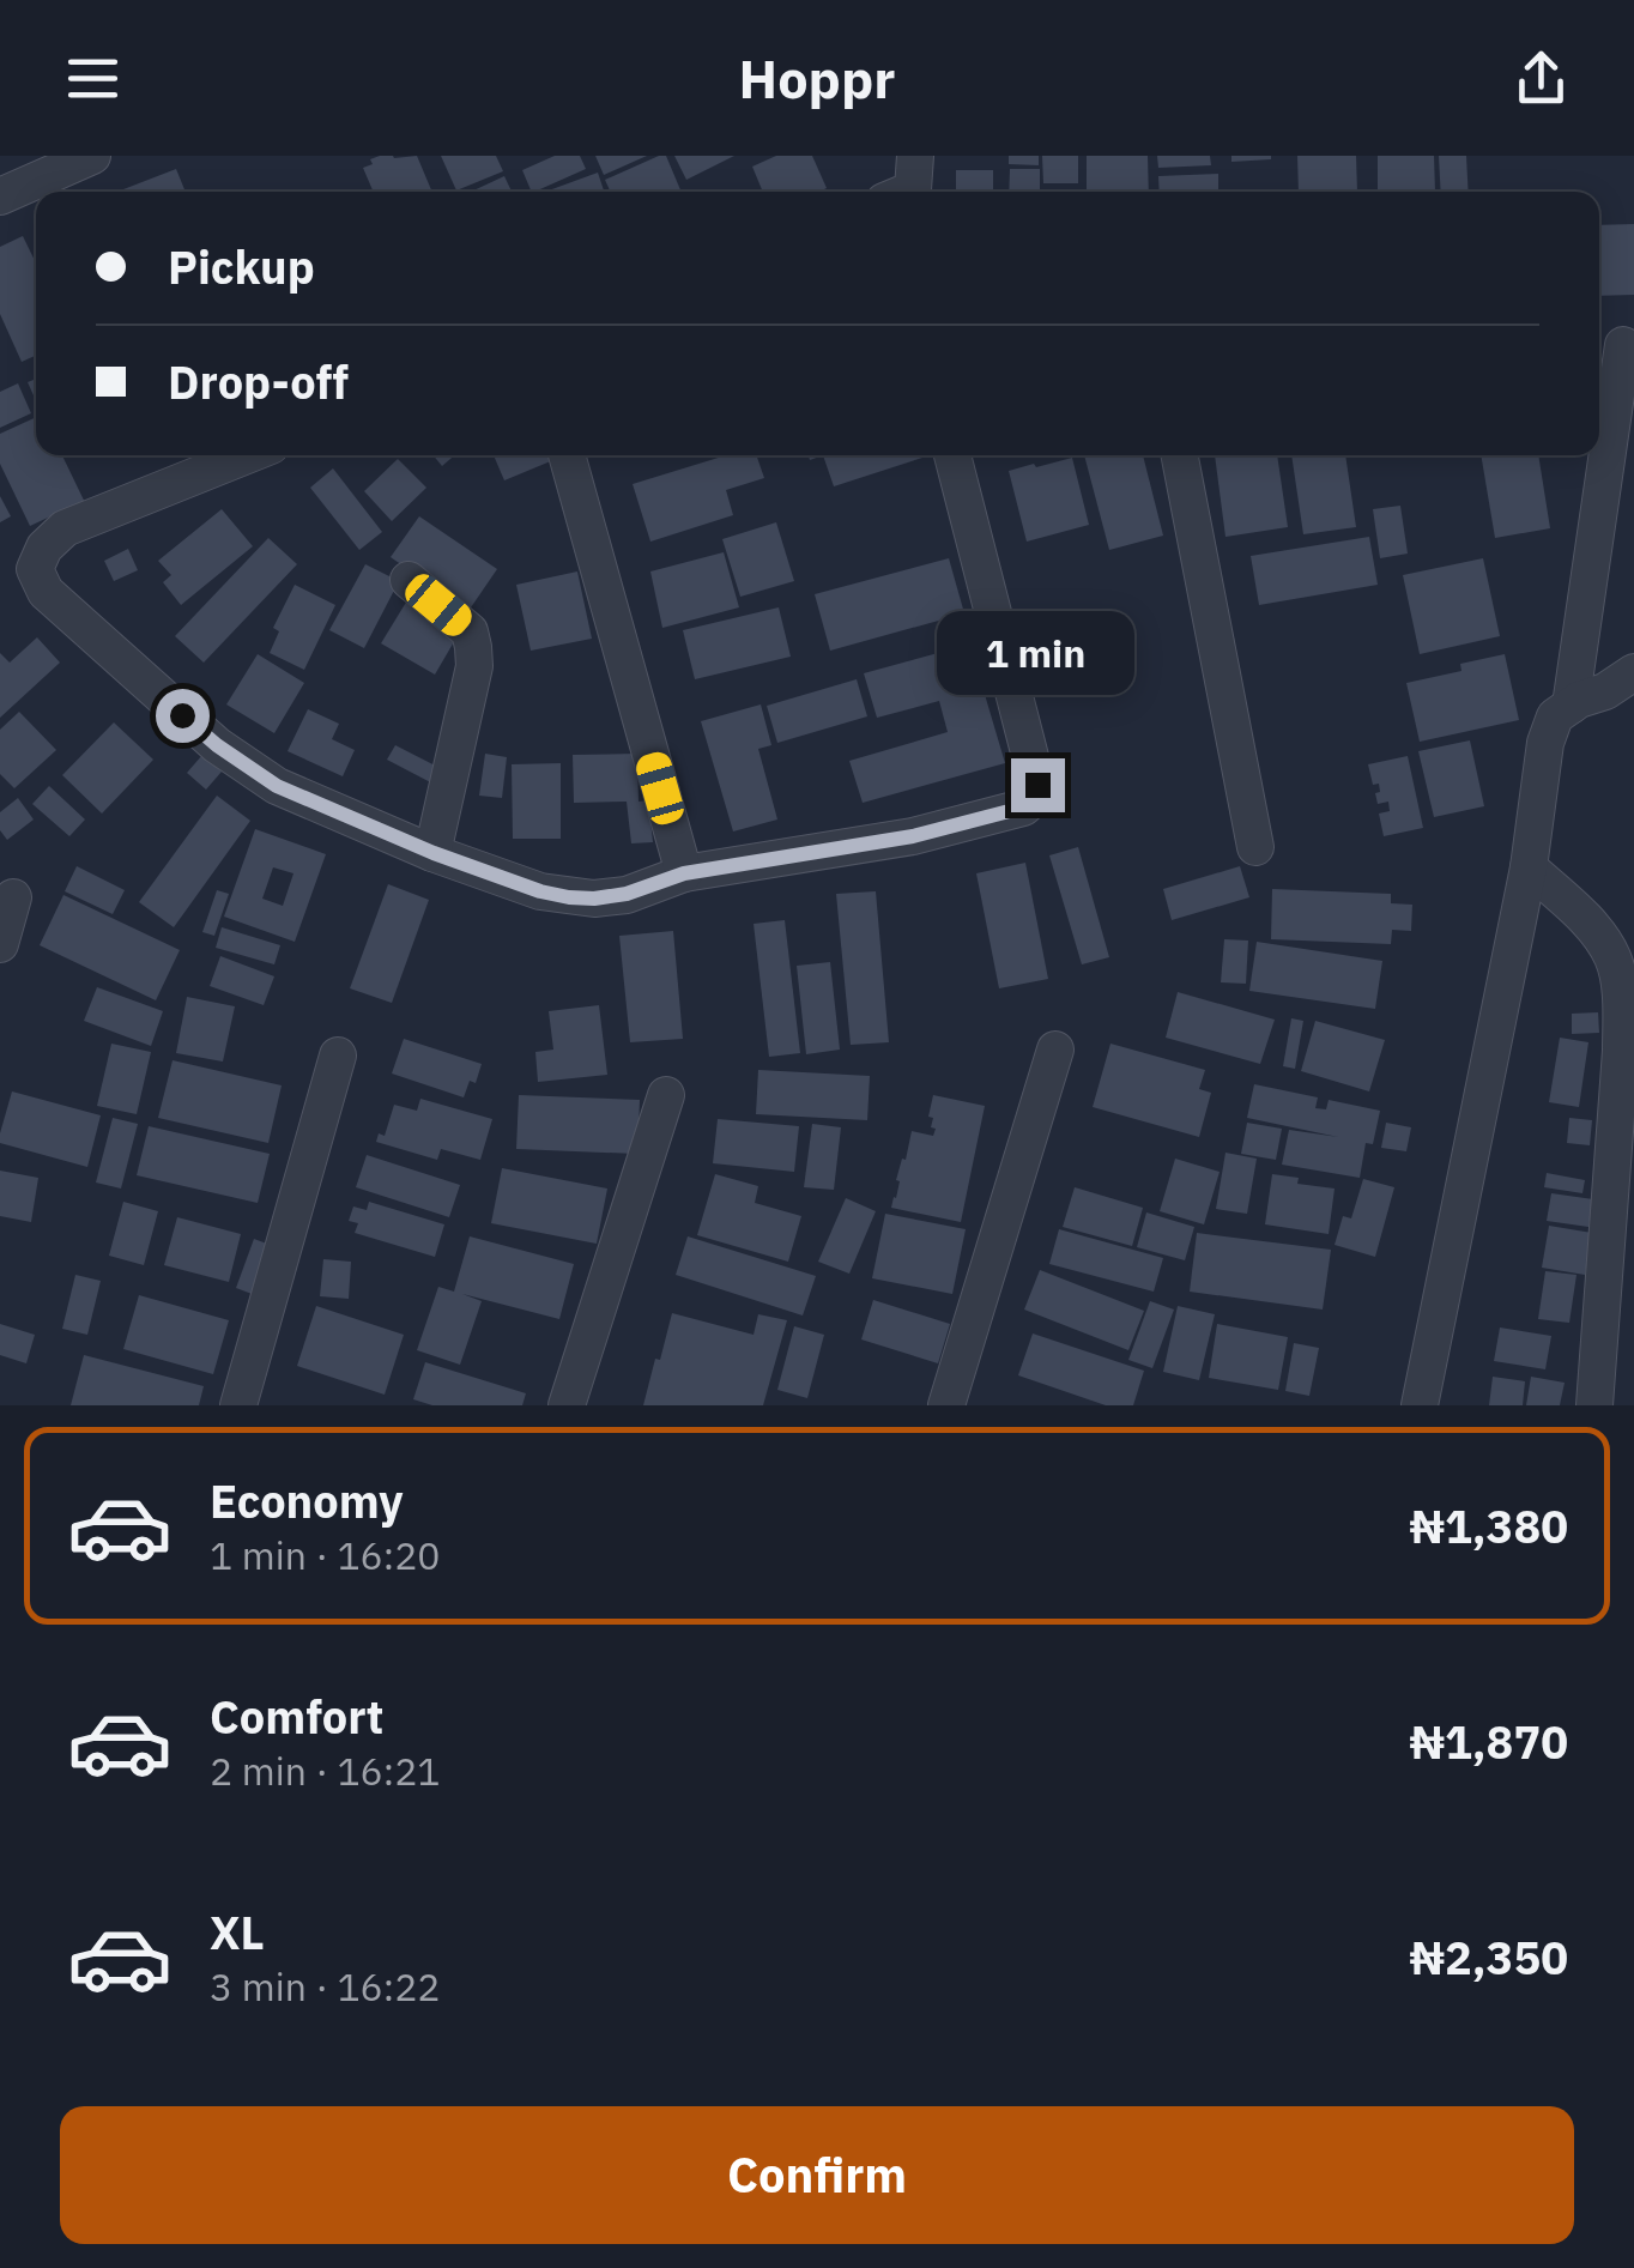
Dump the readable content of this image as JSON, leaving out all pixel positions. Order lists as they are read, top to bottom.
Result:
{
  "page": {
    "header": "Hoppr",
    "banner": ["Pickup", "Drop-off"],
    "bubble": "1 min",
    "list": [
      {
        "name": "Economy",
        "note": "1 min · 16:20",
        "value": "₦1,380"
      },
      {
        "name": "Comfort",
        "note": "2 min · 16:21",
        "value": "₦1,870"
      },
      {
        "name": "XL",
        "note": "3 min · 16:22",
        "value": "₦2,350"
      }
    ],
    "buttons": "Confirm"
  }
}
